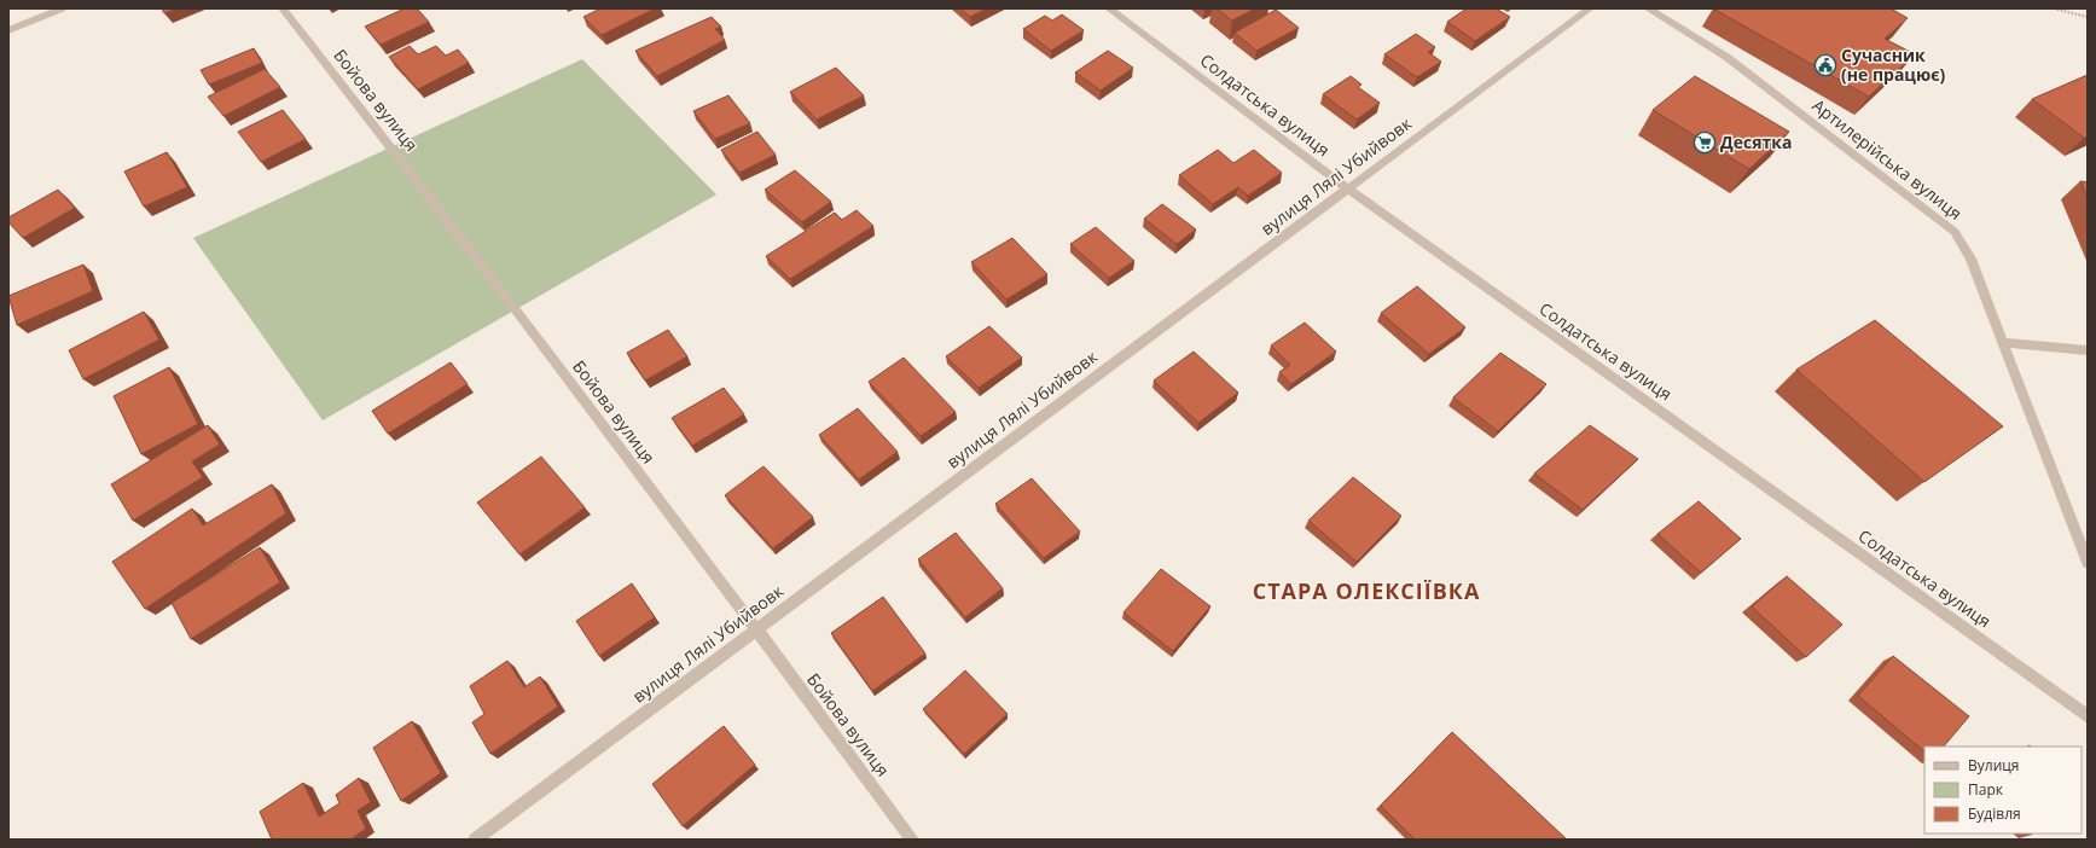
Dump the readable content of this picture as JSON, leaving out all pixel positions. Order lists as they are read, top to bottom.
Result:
{
  "streets": {
    "street": [
      "Бойова вулиця",
      "Солдатська вулиця",
      "Артилерійська вулиця",
      "вулиця Лялі Убийвовк"
    ]
  },
  "crossings": [
    ["Бойова вулиця", "вулиця Лялі Убийвовк"],
    ["Солдатська вулиця", "вулиця Лялі Убийвовк"]
  ],
  "districts": ["СТАРА ОЛЕКСІЇВКА"],
  "places": {
    "public building": ["Сучасник (не працює)"],
    "supermarket": ["Десятка"]
  },
  "legend": ["Вулиця", "Парк", "Будівля"]
}
